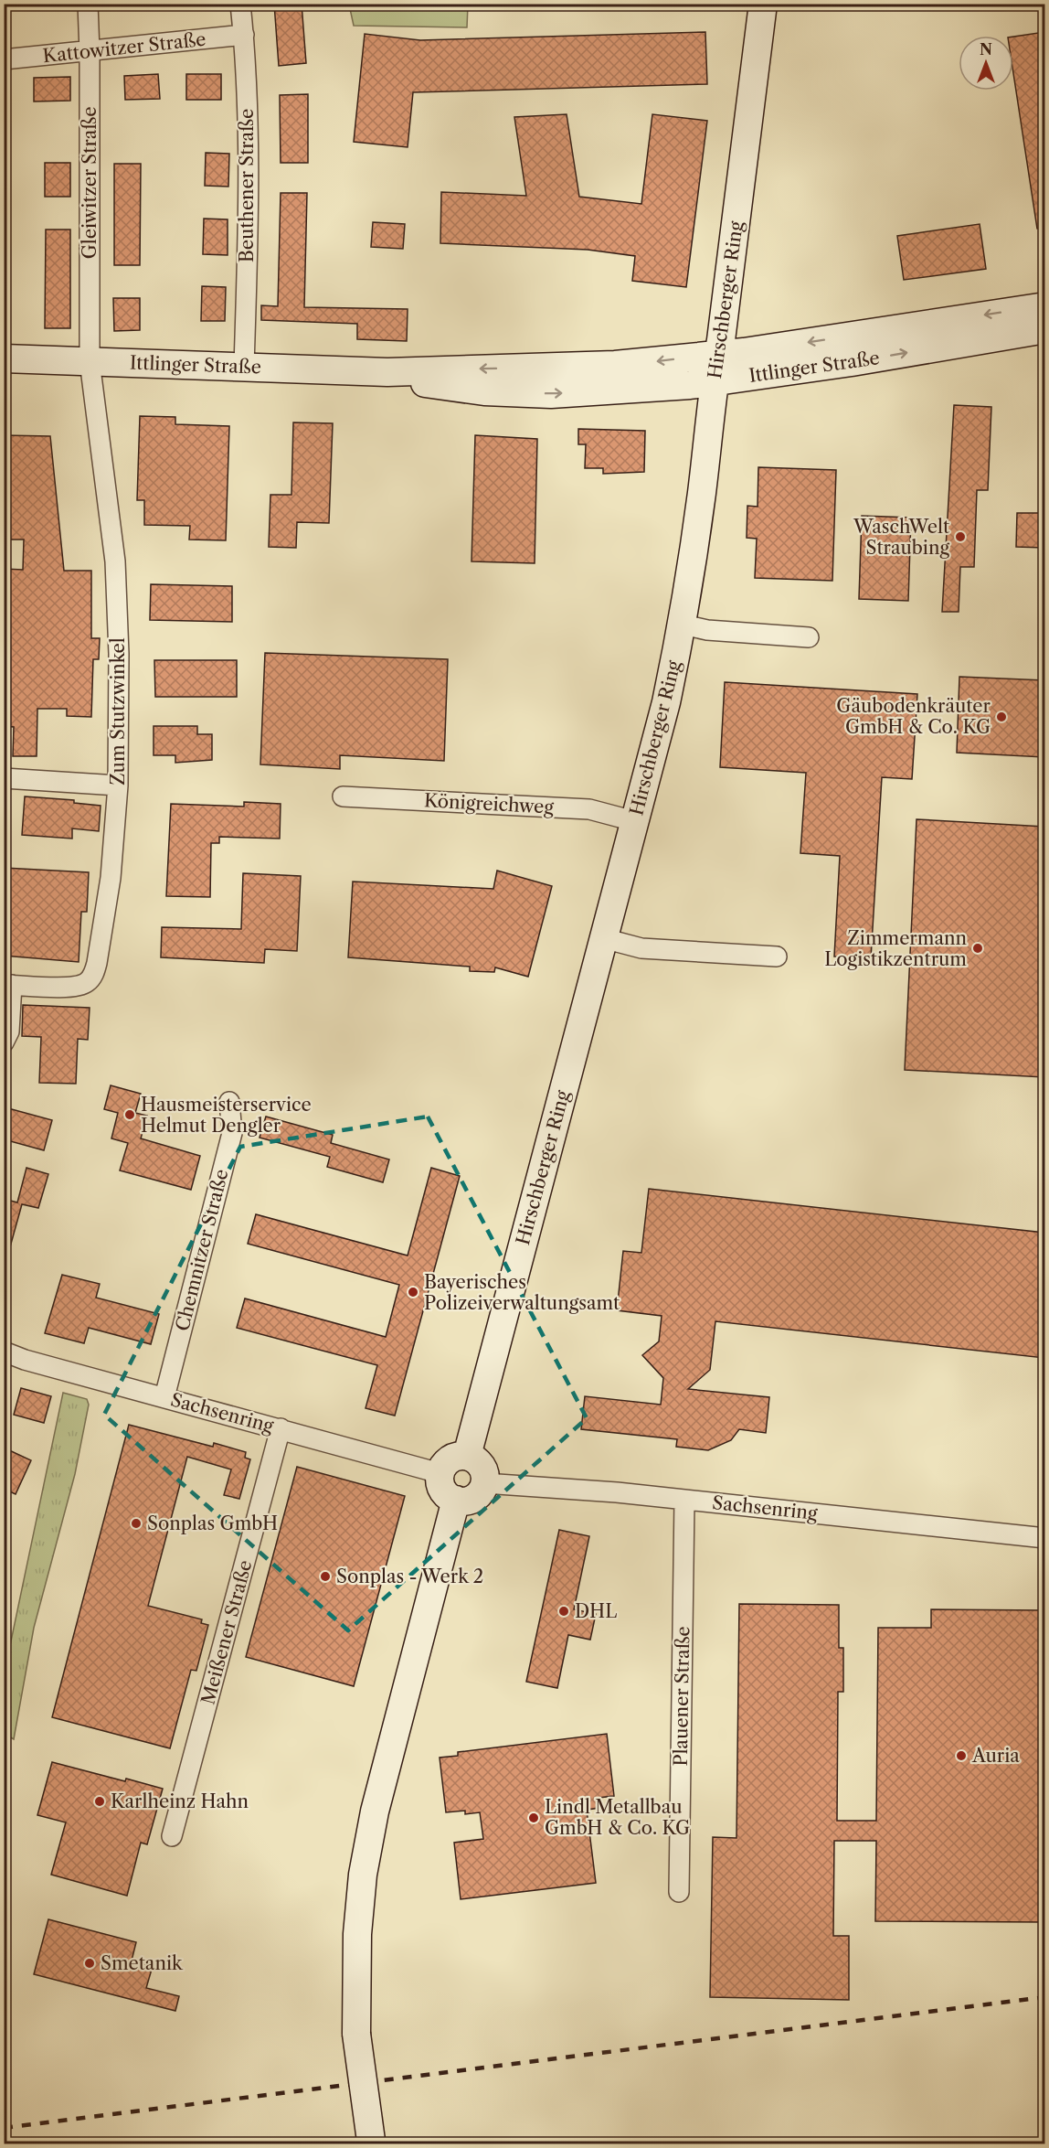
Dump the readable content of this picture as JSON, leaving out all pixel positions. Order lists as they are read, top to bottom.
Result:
{
  "streets": {
    "street": [
      "Kattowitzer Straße",
      "Gleiwitzer Straße",
      "Beuthener Straße",
      "Hirschberger Ring",
      "Ittlinger Straße",
      "Zum Stutzwinkel",
      "Königreichweg",
      "Chemnitzer Straße",
      "Sachsenring",
      "Meißener Straße",
      "Plauener Straße"
    ]
  },
  "crossings": [
    ["Kattowitzer Straße", "Gleiwitzer Straße"],
    ["Kattowitzer Straße", "Beuthener Straße"],
    ["Gleiwitzer Straße", "Ittlinger Straße"],
    ["Gleiwitzer Straße", "Zum Stutzwinkel"],
    ["Beuthener Straße", "Ittlinger Straße"],
    ["Hirschberger Ring", "Ittlinger Straße"],
    ["Hirschberger Ring", "Königreichweg"],
    ["Hirschberger Ring", "Sachsenring"],
    ["Ittlinger Straße", "Zum Stutzwinkel"],
    ["Chemnitzer Straße", "Sachsenring"],
    ["Sachsenring", "Meißener Straße"],
    ["Sachsenring", "Plauener Straße"]
  ],
  "places": [
    "WaschWelt Straubing",
    "Gäubodenkräuter GmbH & Co. KG",
    "Zimmermann Logistikzentrum",
    "Hausmeisterservice Helmut Dengler",
    "Bayerisches Polizeiverwaltungsamt",
    "Sonplas GmbH",
    "Sonplas - Werk 2",
    "DHL",
    "Auria",
    "Karlheinz Hahn",
    "Lindl Metallbau GmbH & Co. KG",
    "Smetanik"
  ],
  "north": "top"
}
